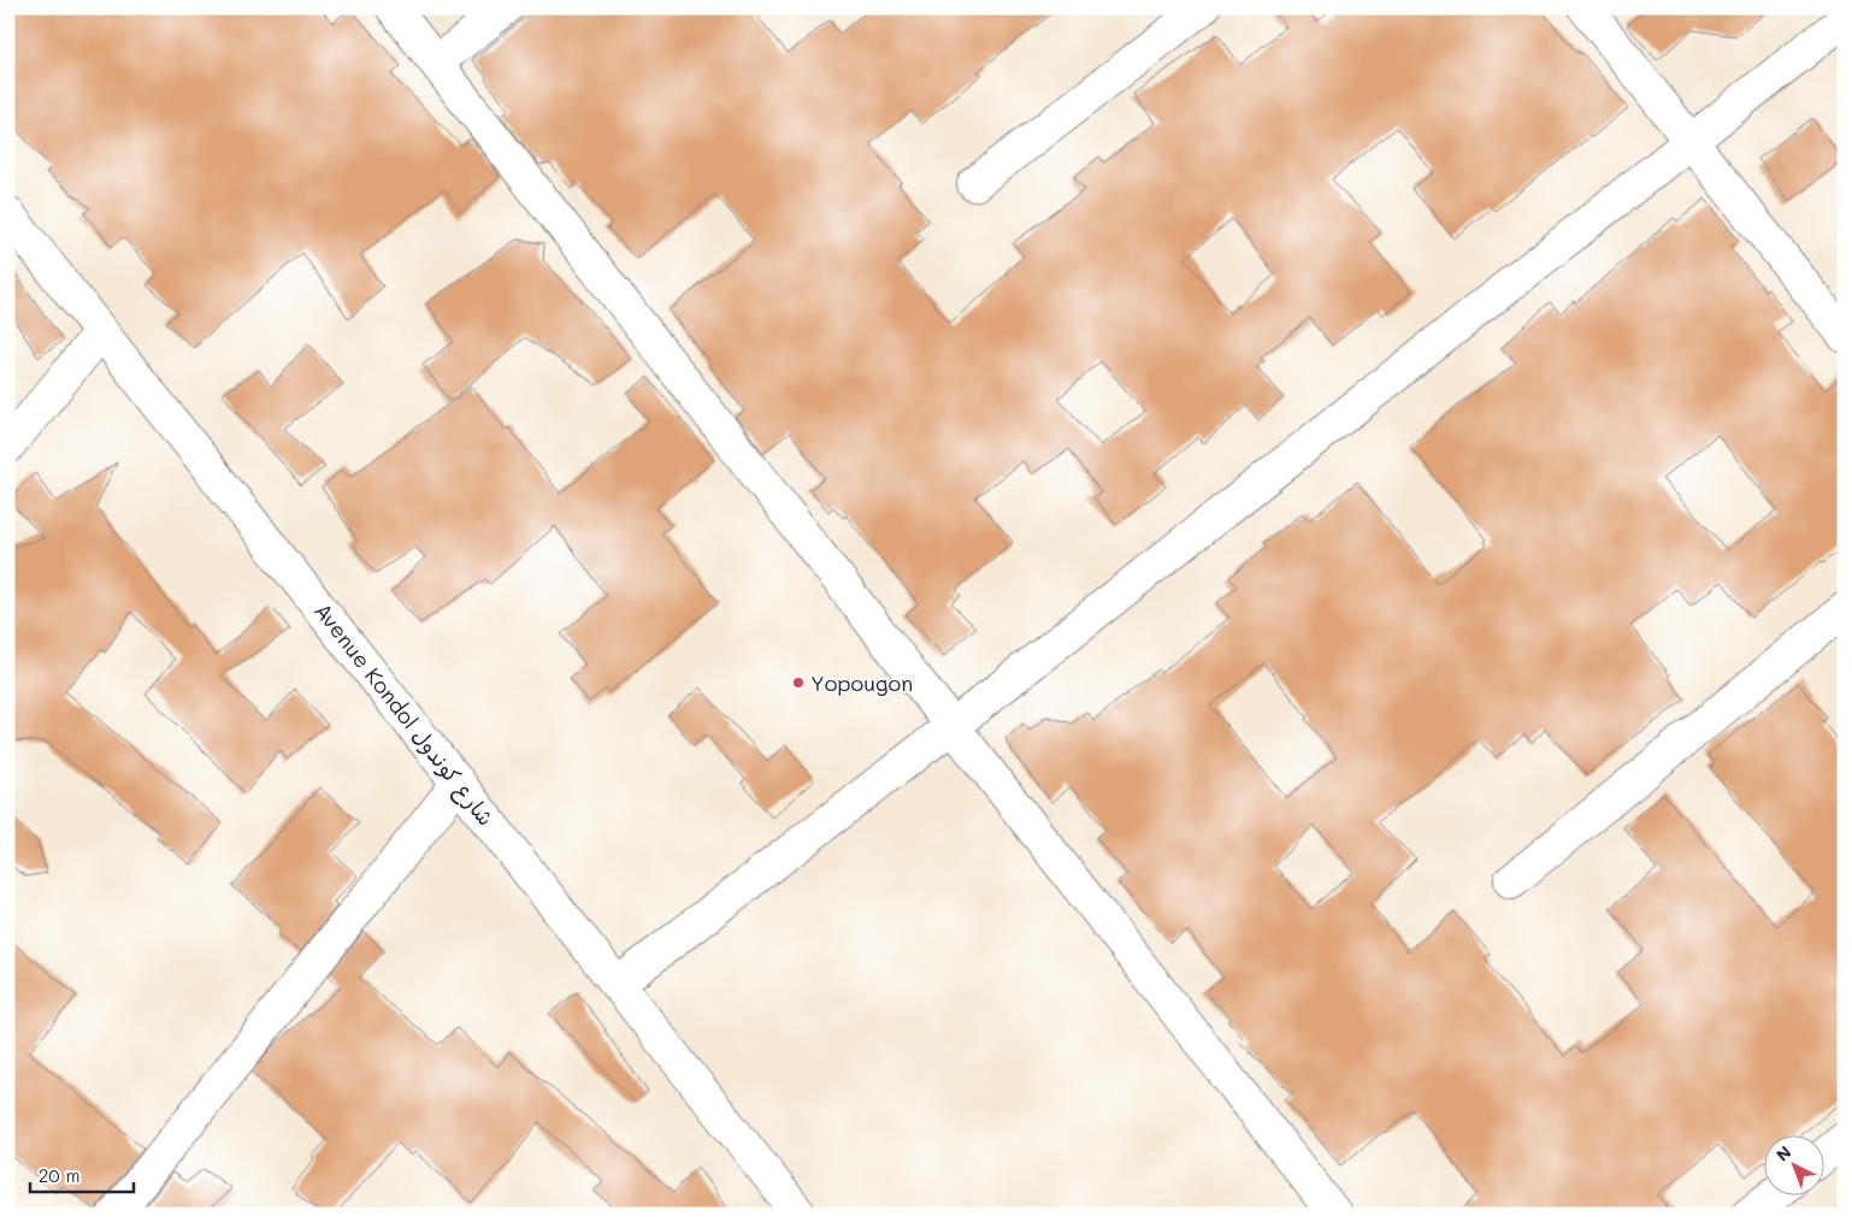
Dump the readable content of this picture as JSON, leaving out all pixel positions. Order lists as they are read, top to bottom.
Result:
{
  "streets": {
    "street": ["Avenue Kondol شارع كوندول"]
  },
  "places": ["Yopougon"],
  "scale_bar": "20 m",
  "north": "top left"
}
